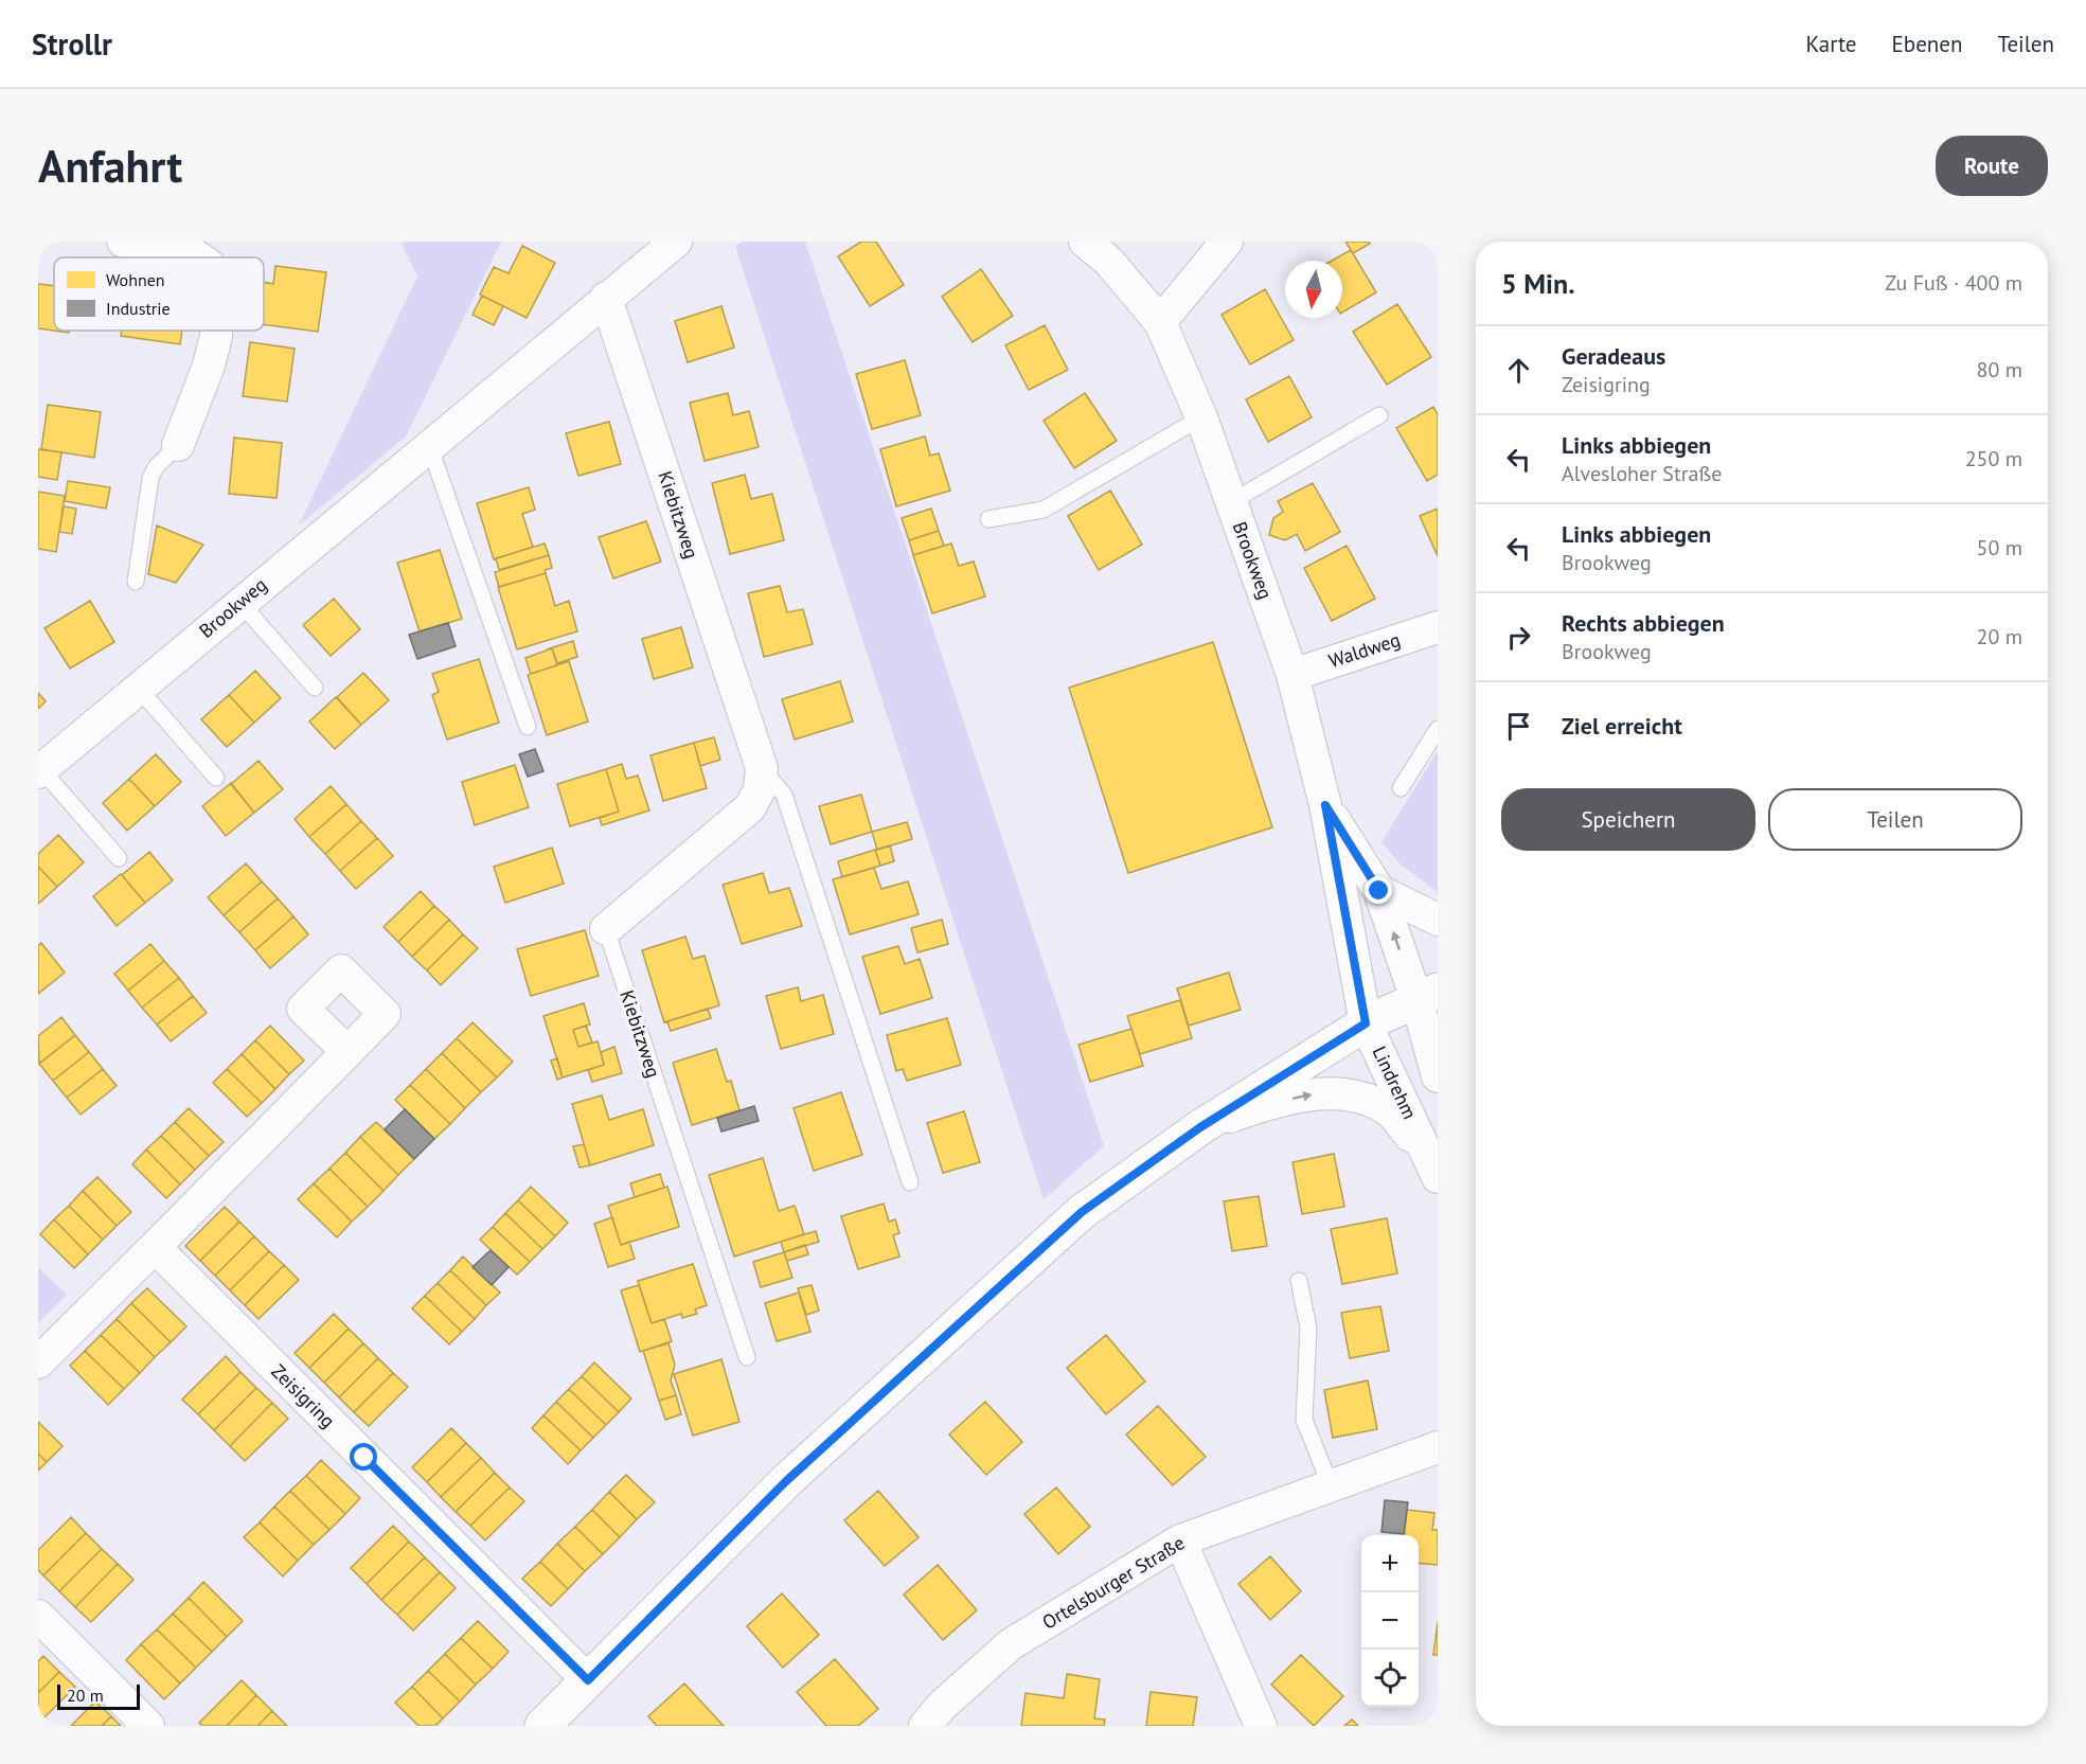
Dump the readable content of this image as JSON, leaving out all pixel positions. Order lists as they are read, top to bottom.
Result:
{
  "streets": {
    "street": [
      "Kiebitzweg",
      "Brookweg",
      "Waldweg",
      "Lindrehm",
      "Zeisigring",
      "Ortelsburger Straße"
    ]
  },
  "crossings": [
    ["Kiebitzweg", "Brookweg"],
    ["Brookweg", "Waldweg"],
    ["Brookweg", "Lindrehm"]
  ],
  "legend": ["Wohnen", "Industrie"],
  "scale_bar": "20 m",
  "north": "bottom",
  "page": {
    "header": "Strollr",
    "nav": ["Karte", "Ebenen", "Teilen"],
    "buttons": [
      "Route",
      ["Speichern", "Teilen"]
    ],
    "title": "Anfahrt",
    "heading": ["5 Min.", "Zu Fuß · 400 m"],
    "list": [
      ["Geradeaus", "Zeisigring", "80 m"],
      ["Links abbiegen", "Alvesloher Straße", "250 m"],
      ["Links abbiegen", "Brookweg", "50 m"],
      ["Rechts abbiegen", "Brookweg", "20 m"],
      "Ziel erreicht"
    ],
    "map_buttons": ["+", "−"],
    "scale": "20 m"
  }
}
